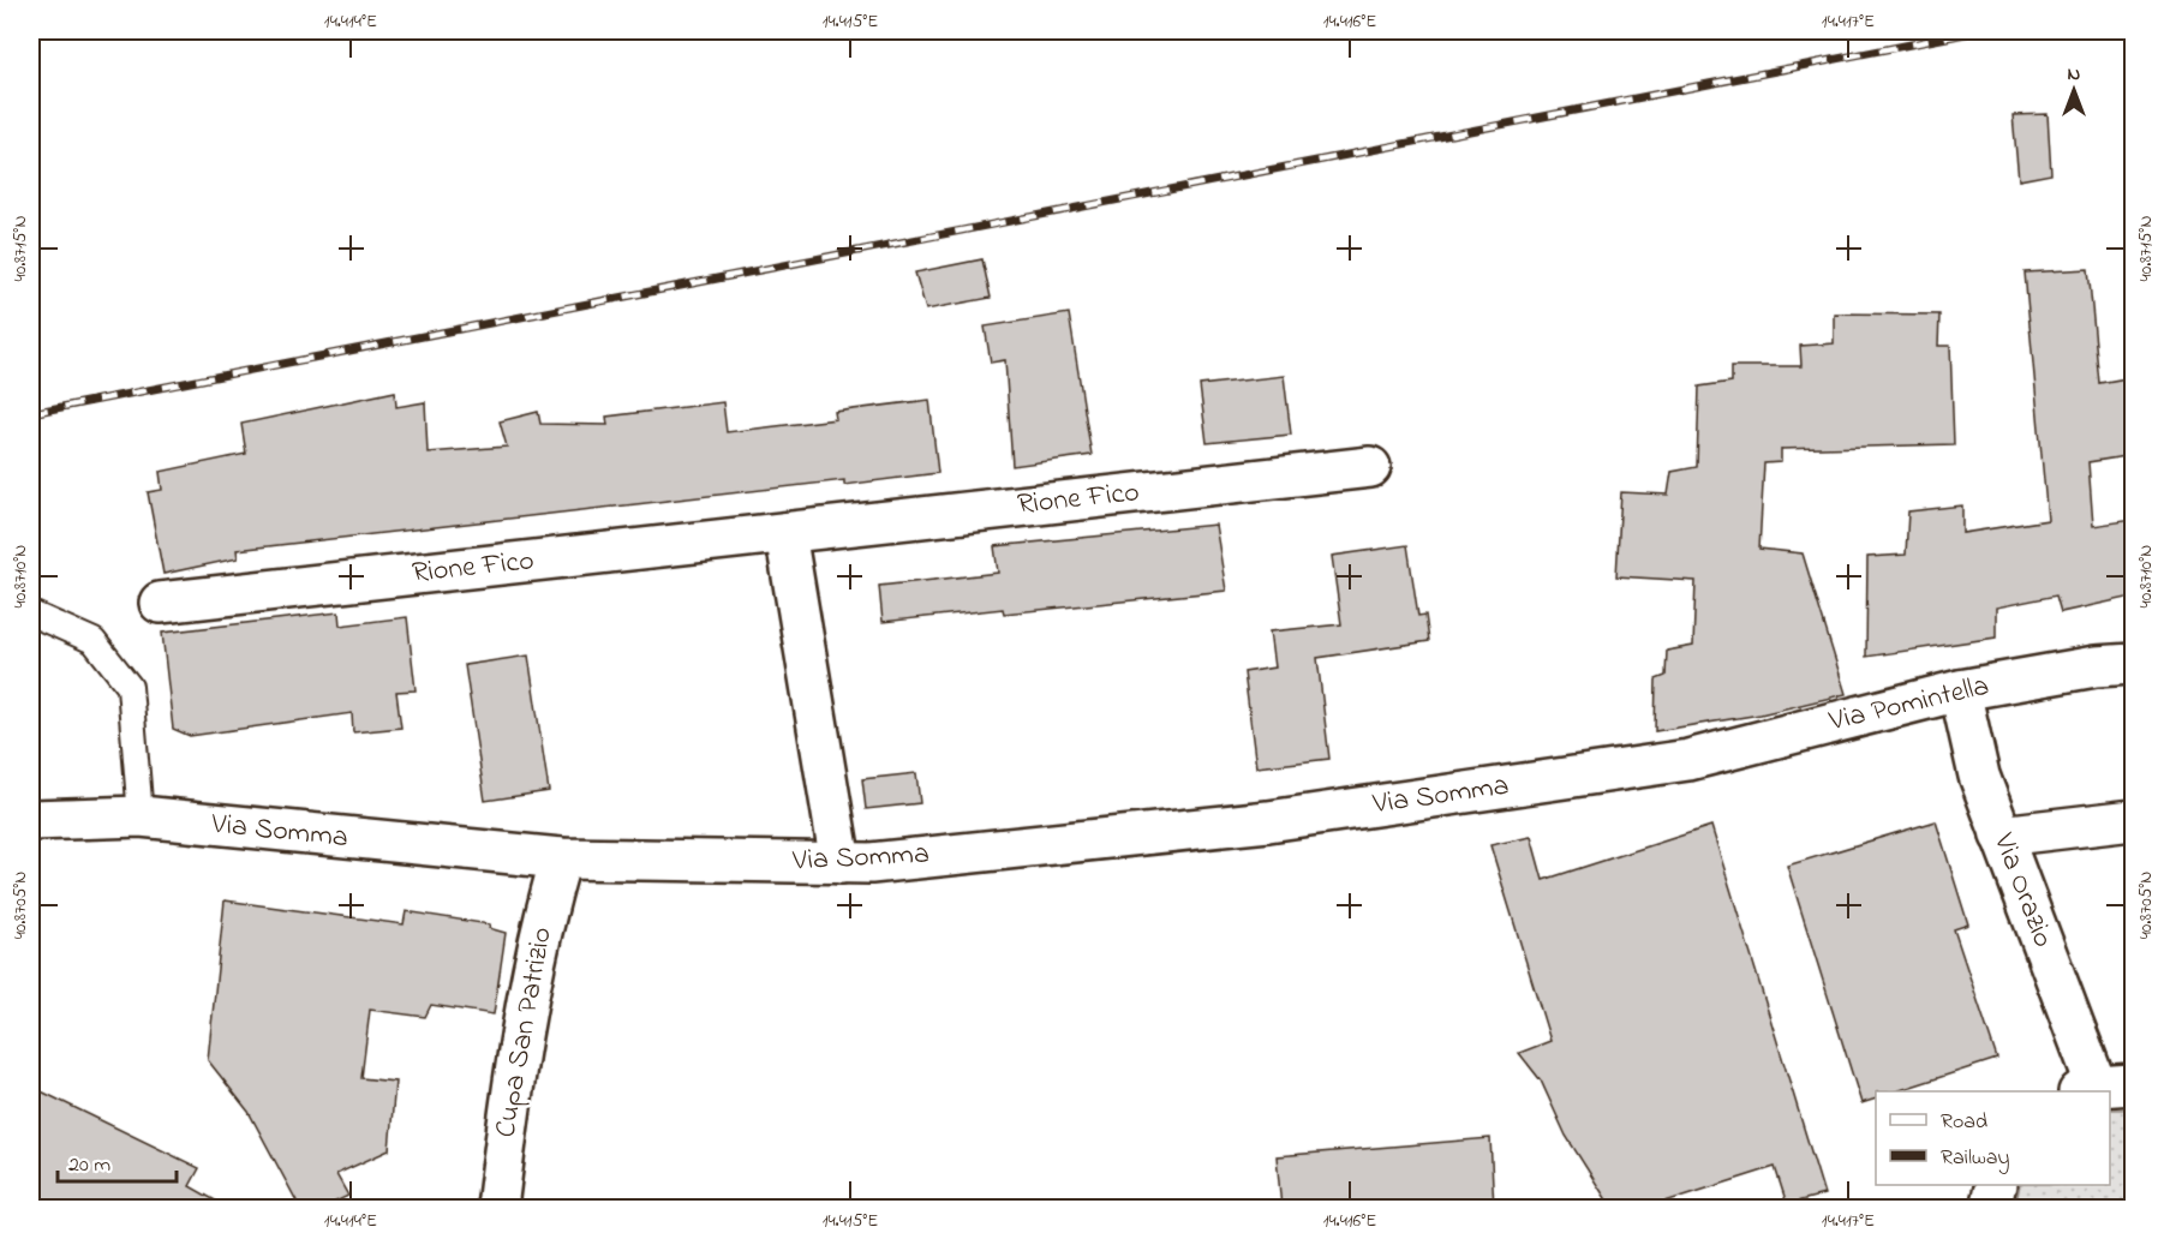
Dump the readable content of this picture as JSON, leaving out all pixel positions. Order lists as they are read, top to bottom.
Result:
{
  "streets": {
    "street": [
      "Rione Fico",
      "Via Pomintella",
      "Via Somma",
      "Via Orazio",
      "Cupa San Patrizio"
    ]
  },
  "crossings": [
    ["Via Pomintella", "Via Somma"],
    ["Via Pomintella", "Via Orazio"],
    ["Via Somma", "Cupa San Patrizio"]
  ],
  "legend": ["Road", "Railway"],
  "scale_bar": "20 m",
  "north": "top",
  "coordinates": [
    "14.414°E",
    "14.415°E",
    "14.416°E",
    "14.417°E",
    "40.8715°N",
    "40.8710°N",
    "40.8705°N"
  ]
}
